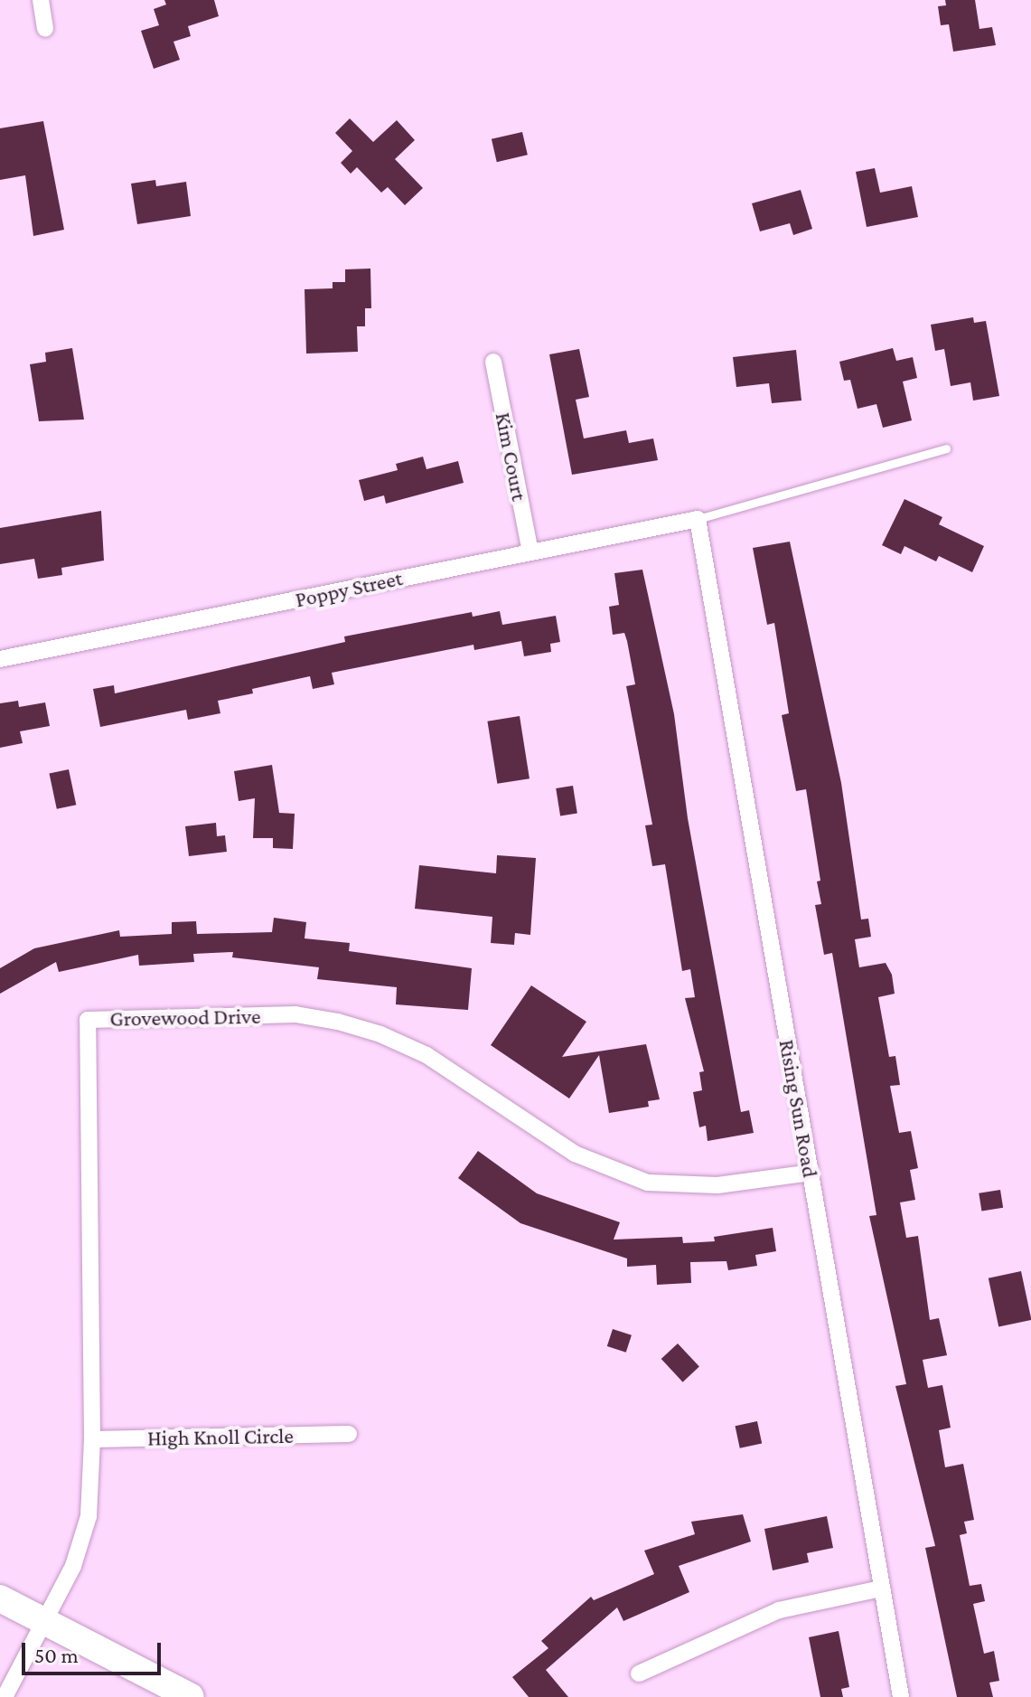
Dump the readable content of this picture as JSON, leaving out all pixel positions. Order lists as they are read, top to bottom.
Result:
{
  "streets": {
    "street": [
      "Kim Court",
      "Poppy Street",
      "Grovewood Drive",
      "Rising Sun Road",
      "High Knoll Circle"
    ]
  },
  "crossings": [
    ["Kim Court", "Poppy Street"],
    ["Poppy Street", "Rising Sun Road"],
    ["Grovewood Drive", "Rising Sun Road"],
    ["Grovewood Drive", "High Knoll Circle"]
  ],
  "scale_bar": "50 m"
}
